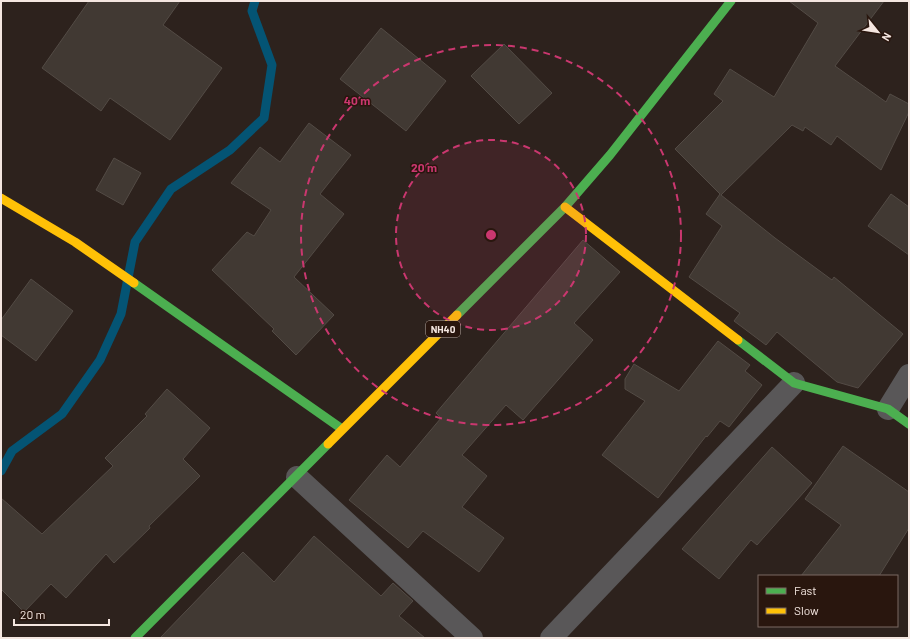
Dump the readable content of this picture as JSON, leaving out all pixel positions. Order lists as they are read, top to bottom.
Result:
{
  "streets": {
    "main road": ["NH40"]
  },
  "legend": ["Fast", "Slow"],
  "scale_bar": "20 m",
  "north": "bottom right",
  "rings": ["40 m", "20 m"]
}
